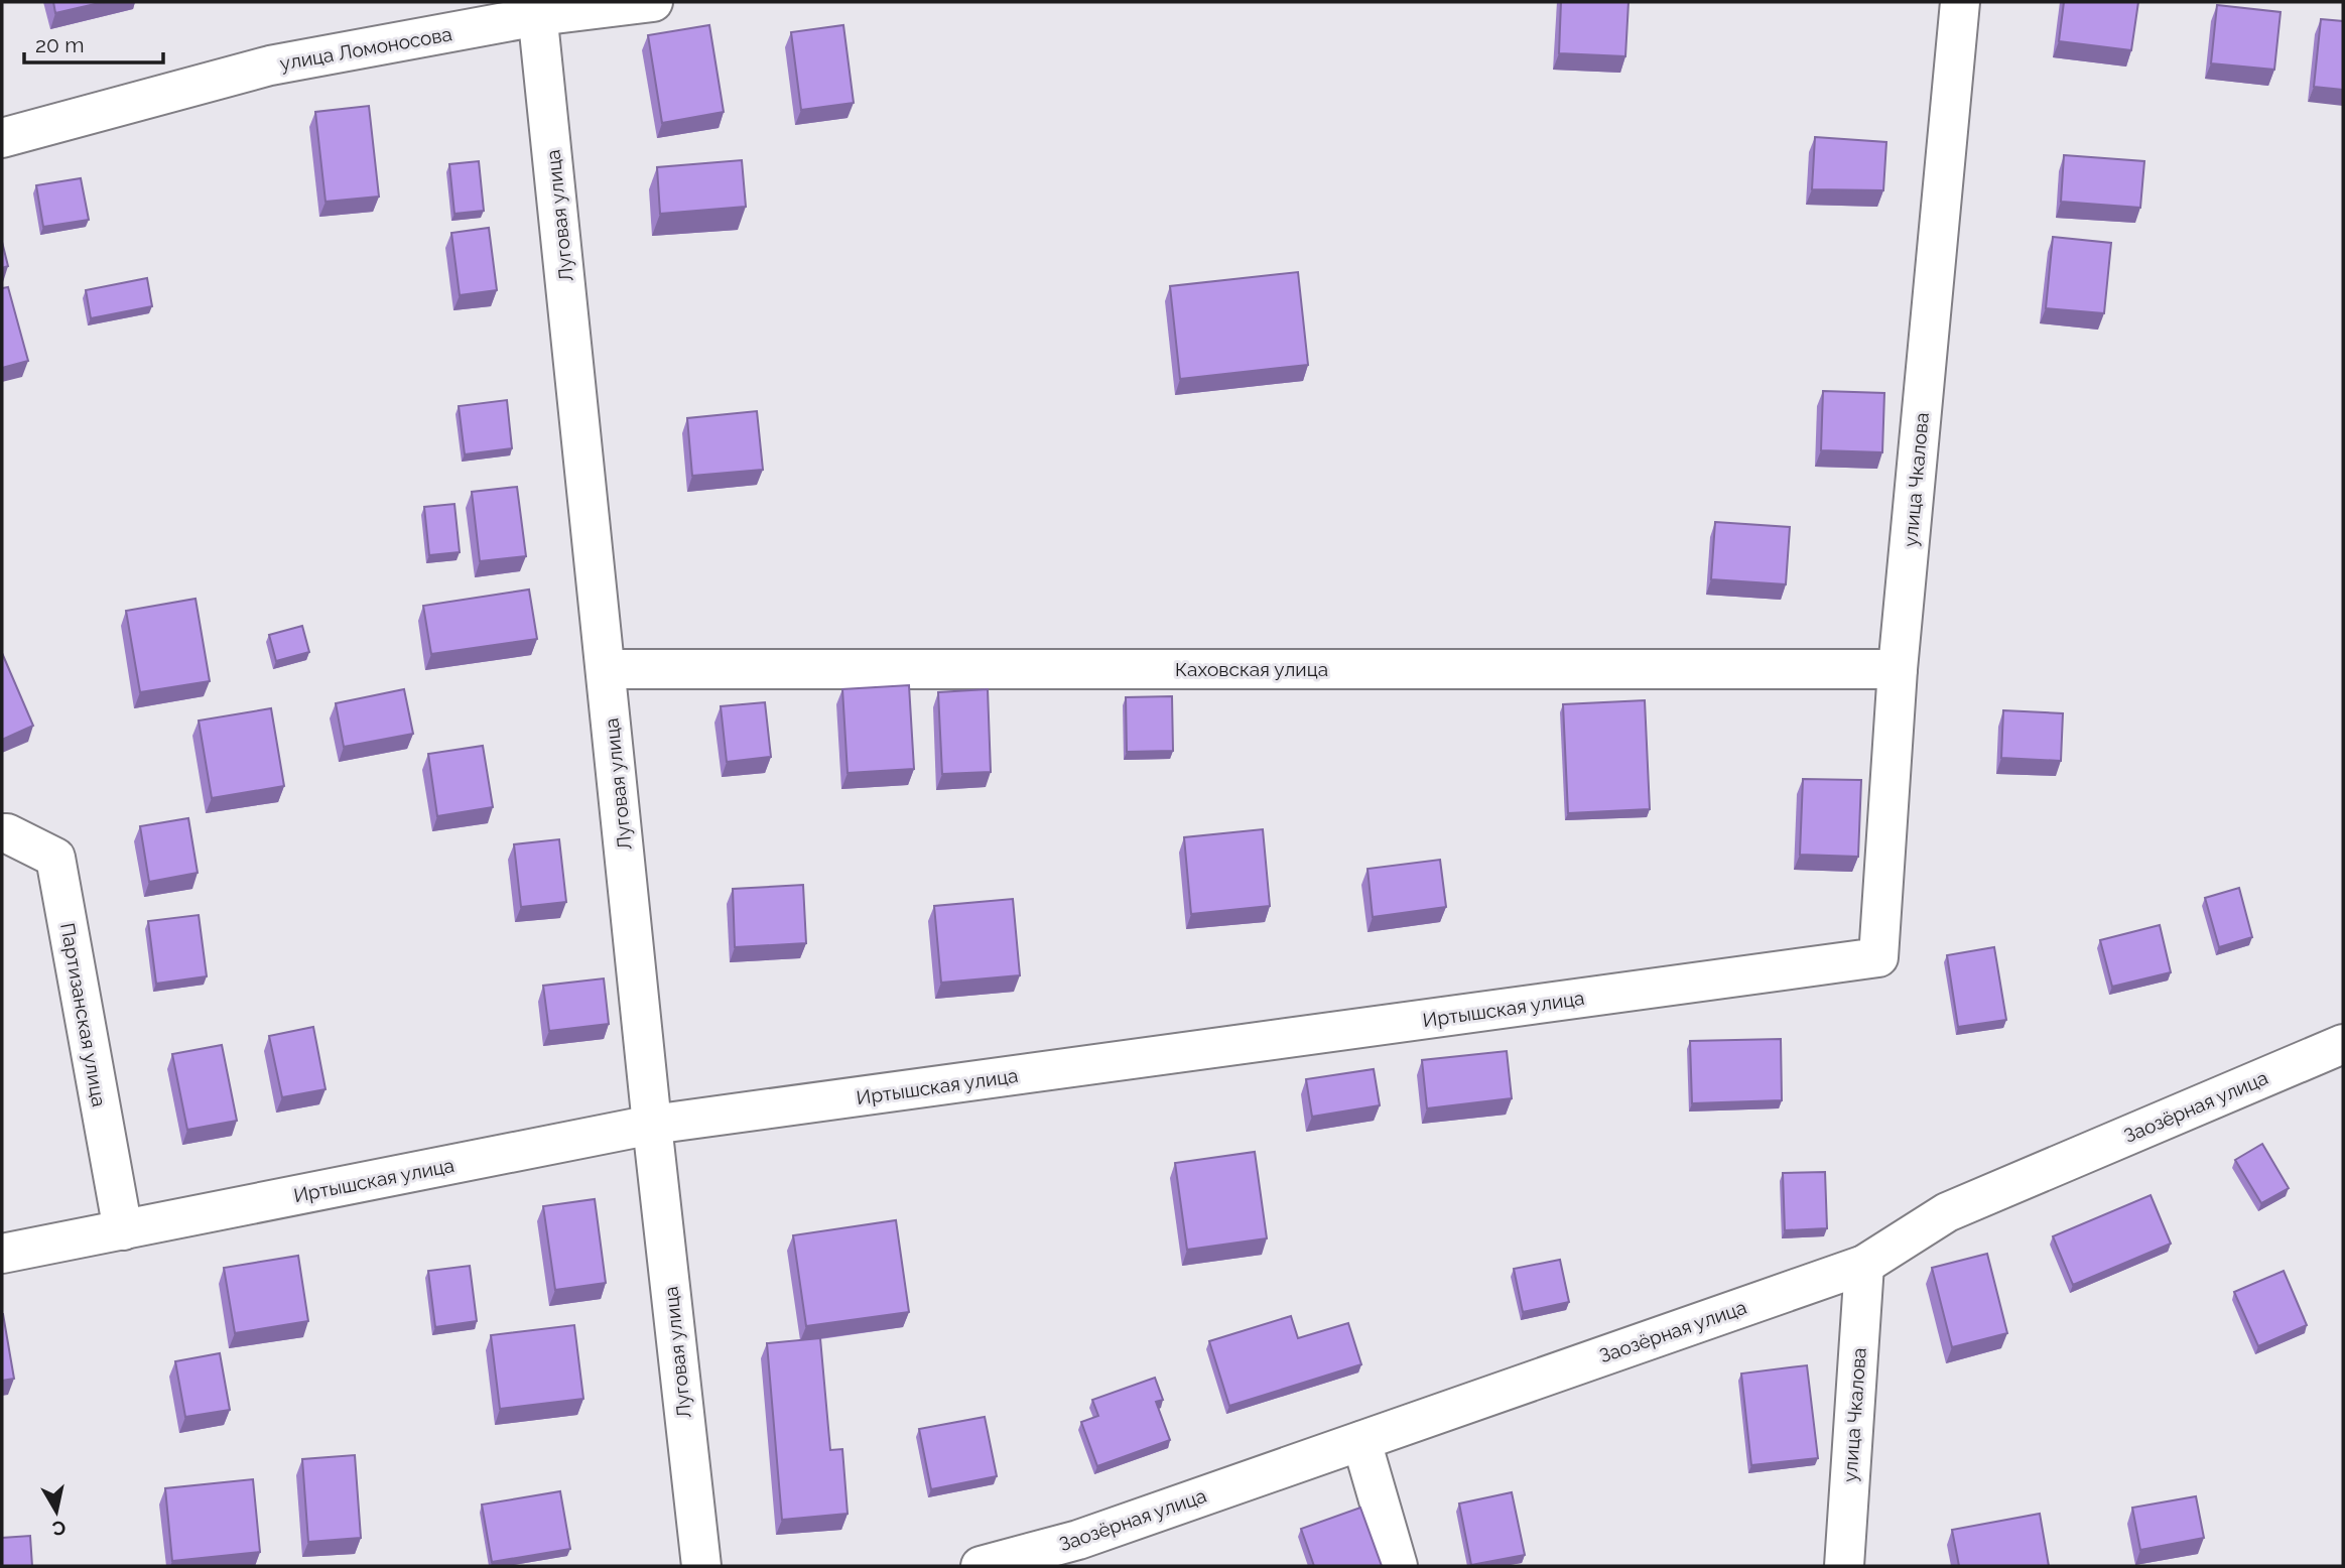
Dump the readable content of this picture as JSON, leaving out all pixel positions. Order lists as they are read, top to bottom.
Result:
{
  "streets": {
    "street": [
      "улица Ломоносова",
      "Луговая улица",
      "улица Чкалова",
      "Каховская улица",
      "Иртышская улица",
      "Партизанская улица",
      "Заозёрная улица"
    ]
  },
  "crossings": [
    ["улица Ломоносова", "Луговая улица"],
    ["Луговая улица", "Каховская улица"],
    ["Луговая улица", "Иртышская улица"],
    ["улица Чкалова", "Каховская улица"],
    ["улица Чкалова", "Иртышская улица"],
    ["улица Чкалова", "Заозёрная улица"],
    ["Иртышская улица", "Партизанская улица"]
  ],
  "scale_bar": "20 m",
  "north": "bottom"
}
